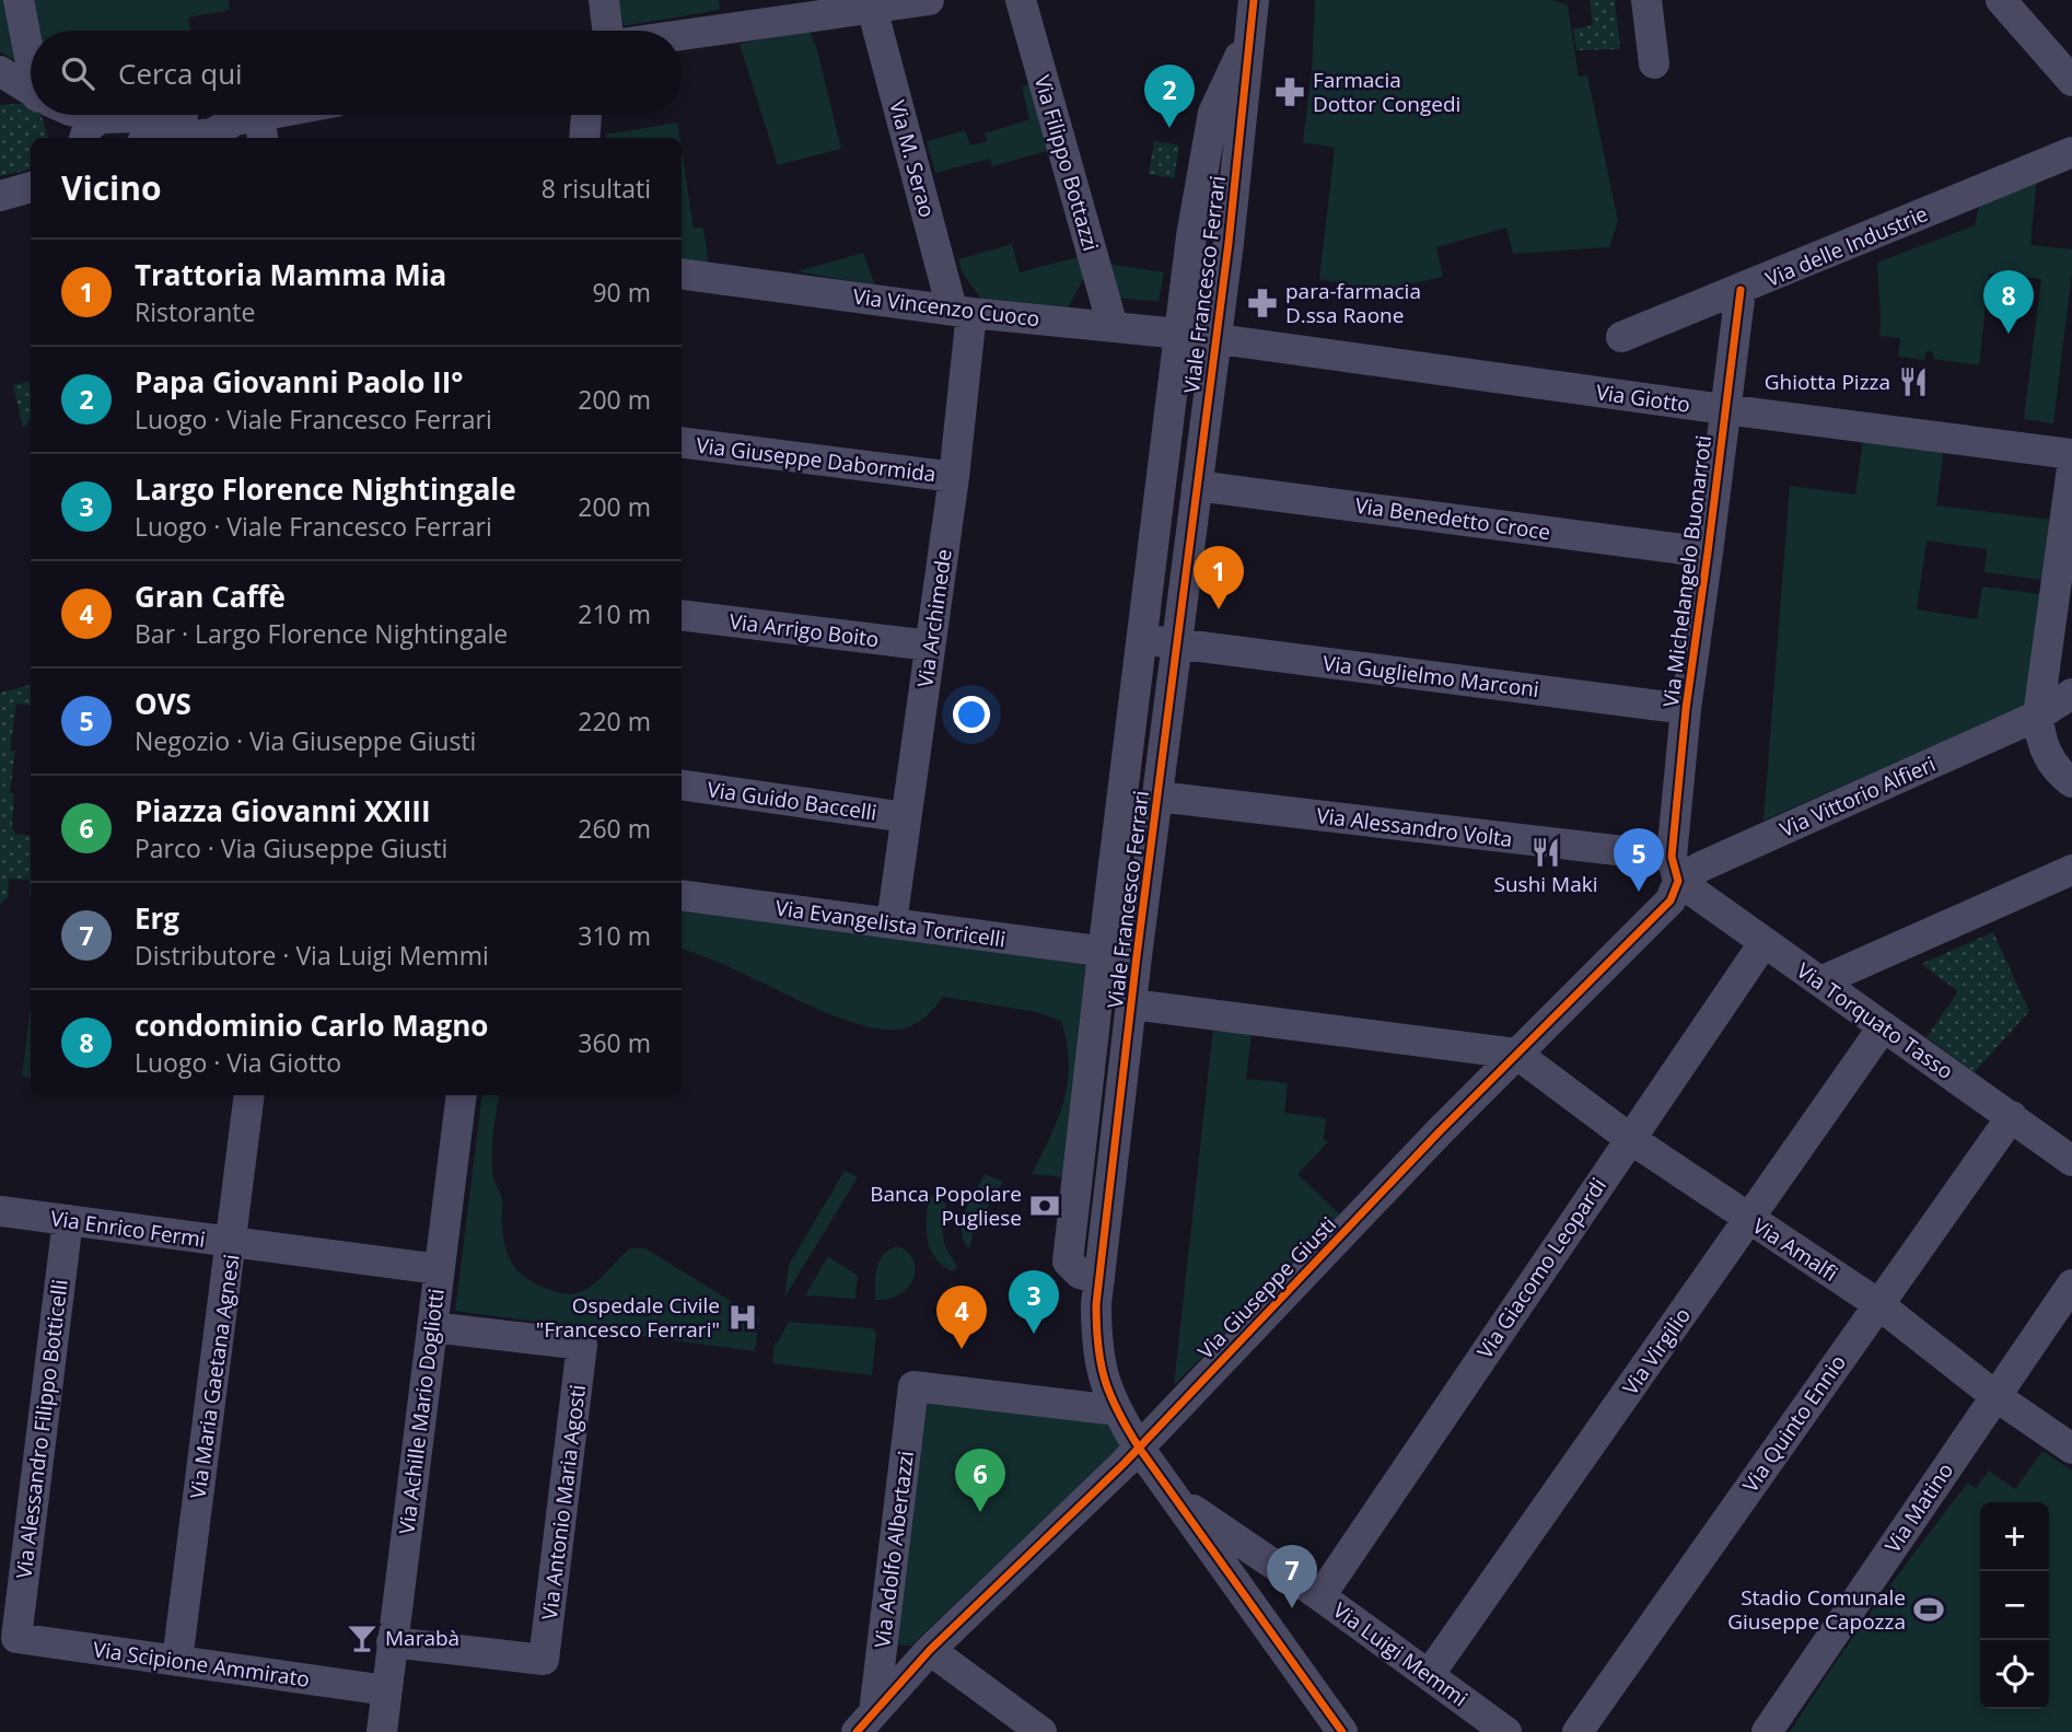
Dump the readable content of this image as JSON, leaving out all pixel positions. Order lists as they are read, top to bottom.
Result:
{
  "streets": {
    "street": [
      "Via M. Serao",
      "Via Filippo Bottazzi",
      "Via delle Industrie",
      "Viale Francesco Ferrari",
      "Via Vincenzo Cuoco",
      "Via Giotto",
      "Via Giuseppe Dabormida",
      "Via Benedetto Croce",
      "Via Michelangelo Buonarroti",
      "Via Archimede",
      "Via Arrigo Boito",
      "Via Guglielmo Marconi",
      "Via Vittorio Alfieri",
      "Via Guido Baccelli",
      "Via Alessandro Volta",
      "Via Evangelista Torricelli",
      "Via Torquato Tasso",
      "Via Enrico Fermi",
      "Via Amalfi",
      "Via Giacomo Leopardi",
      "Via Giuseppe Giusti",
      "Via Virgilio",
      "Via Maria Gaetana Agnesi",
      "Via Achille Mario Dogliotti",
      "Via Quinto Ennio",
      "Via Alessandro Filippo Botticelli",
      "Via Antonio Maria Agosti",
      "Via Matino",
      "Via Adolfo Albertazzi",
      "Via Luigi Memmi",
      "Via Scipione Ammirato"
    ]
  },
  "crossings": [
    ["Via M. Serao", "Via Vincenzo Cuoco"],
    ["Via M. Serao", "Via Archimede"],
    ["Via Filippo Bottazzi", "Via Vincenzo Cuoco"],
    ["Via delle Industrie", "Via Michelangelo Buonarroti"],
    ["Viale Francesco Ferrari", "Via Vincenzo Cuoco"],
    ["Viale Francesco Ferrari", "Via Giotto"],
    ["Viale Francesco Ferrari", "Via Benedetto Croce"],
    ["Viale Francesco Ferrari", "Via Guglielmo Marconi"],
    ["Viale Francesco Ferrari", "Via Alessandro Volta"],
    ["Viale Francesco Ferrari", "Via Evangelista Torricelli"],
    ["Viale Francesco Ferrari", "Via Giuseppe Giusti"],
    ["Viale Francesco Ferrari", "Via Adolfo Albertazzi"],
    ["Viale Francesco Ferrari", "Via Luigi Memmi"],
    ["Via Vincenzo Cuoco", "Via Giotto"],
    ["Via Vincenzo Cuoco", "Via Archimede"],
    ["Via Giotto", "Via Michelangelo Buonarroti"],
    ["Via Giuseppe Dabormida", "Via Archimede"],
    ["Via Benedetto Croce", "Via Michelangelo Buonarroti"],
    ["Via Michelangelo Buonarroti", "Via Guglielmo Marconi"],
    ["Via Michelangelo Buonarroti", "Via Vittorio Alfieri"],
    ["Via Michelangelo Buonarroti", "Via Alessandro Volta"],
    ["Via Michelangelo Buonarroti", "Via Torquato Tasso"],
    ["Via Michelangelo Buonarroti", "Via Giuseppe Giusti"],
    ["Via Archimede", "Via Arrigo Boito"],
    ["Via Archimede", "Via Guido Baccelli"],
    ["Via Archimede", "Via Evangelista Torricelli"],
    ["Via Vittorio Alfieri", "Via Alessandro Volta"],
    ["Via Vittorio Alfieri", "Via Torquato Tasso"],
    ["Via Vittorio Alfieri", "Via Giuseppe Giusti"],
    ["Via Alessandro Volta", "Via Torquato Tasso"],
    ["Via Alessandro Volta", "Via Giuseppe Giusti"],
    ["Via Torquato Tasso", "Via Giacomo Leopardi"],
    ["Via Torquato Tasso", "Via Giuseppe Giusti"],
    ["Via Torquato Tasso", "Via Virgilio"],
    ["Via Torquato Tasso", "Via Quinto Ennio"],
    ["Via Enrico Fermi", "Via Maria Gaetana Agnesi"],
    ["Via Enrico Fermi", "Via Achille Mario Dogliotti"],
    ["Via Enrico Fermi", "Via Alessandro Filippo Botticelli"],
    ["Via Amalfi", "Via Giacomo Leopardi"],
    ["Via Amalfi", "Via Giuseppe Giusti"],
    ["Via Amalfi", "Via Virgilio"],
    ["Via Amalfi", "Via Quinto Ennio"],
    ["Via Amalfi", "Via Matino"],
    ["Via Giacomo Leopardi", "Via Luigi Memmi"],
    ["Via Giuseppe Giusti", "Via Adolfo Albertazzi"],
    ["Via Virgilio", "Via Luigi Memmi"],
    ["Via Maria Gaetana Agnesi", "Via Scipione Ammirato"],
    ["Via Achille Mario Dogliotti", "Via Antonio Maria Agosti"],
    ["Via Achille Mario Dogliotti", "Via Scipione Ammirato"],
    ["Via Alessandro Filippo Botticelli", "Via Scipione Ammirato"]
  ],
  "places": {
    "pharmacy": ["Farmacia Dottor Congedi", "para-farmacia D.ssa Raone"],
    "restaurant": ["Ghiotta Pizza", "Sushi Maki"],
    "bank": ["Banca Popolare Pugliese"],
    "hospital": ["Ospedale Civile \"Francesco Ferrari\""],
    "sports": ["Stadio Comunale Giuseppe Capozza"],
    "bar": ["Marabà"]
  },
  "page": {
    "search": "Cerca qui",
    "pins": [
      "2",
      "8",
      "1",
      "5",
      "3",
      "4",
      "6",
      "7"
    ],
    "heading": ["Vicino", "8 risultati"],
    "list": [
      {
        "mark": "1",
        "name": "Trattoria Mamma Mia",
        "note": "Ristorante",
        "value": "90 m"
      },
      {
        "mark": "2",
        "name": "Papa Giovanni Paolo II°",
        "note": "Luogo · Viale Francesco Ferrari",
        "value": "200 m"
      },
      {
        "mark": "3",
        "name": "Largo Florence Nightingale",
        "note": "Luogo · Viale Francesco Ferrari",
        "value": "200 m"
      },
      {
        "mark": "4",
        "name": "Gran Caffè",
        "note": "Bar · Largo Florence Nightingale",
        "value": "210 m"
      },
      {
        "mark": "5",
        "name": "OVS",
        "note": "Negozio · Via Giuseppe Giusti",
        "value": "220 m"
      },
      {
        "mark": "6",
        "name": "Piazza Giovanni XXIII",
        "note": "Parco · Via Giuseppe Giusti",
        "value": "260 m"
      },
      {
        "mark": "7",
        "name": "Erg",
        "note": "Distributore · Via Luigi Memmi",
        "value": "310 m"
      },
      {
        "mark": "8",
        "name": "condominio Carlo Magno",
        "note": "Luogo · Via Giotto",
        "value": "360 m"
      }
    ],
    "map_buttons": ["+", "−"]
  }
}
